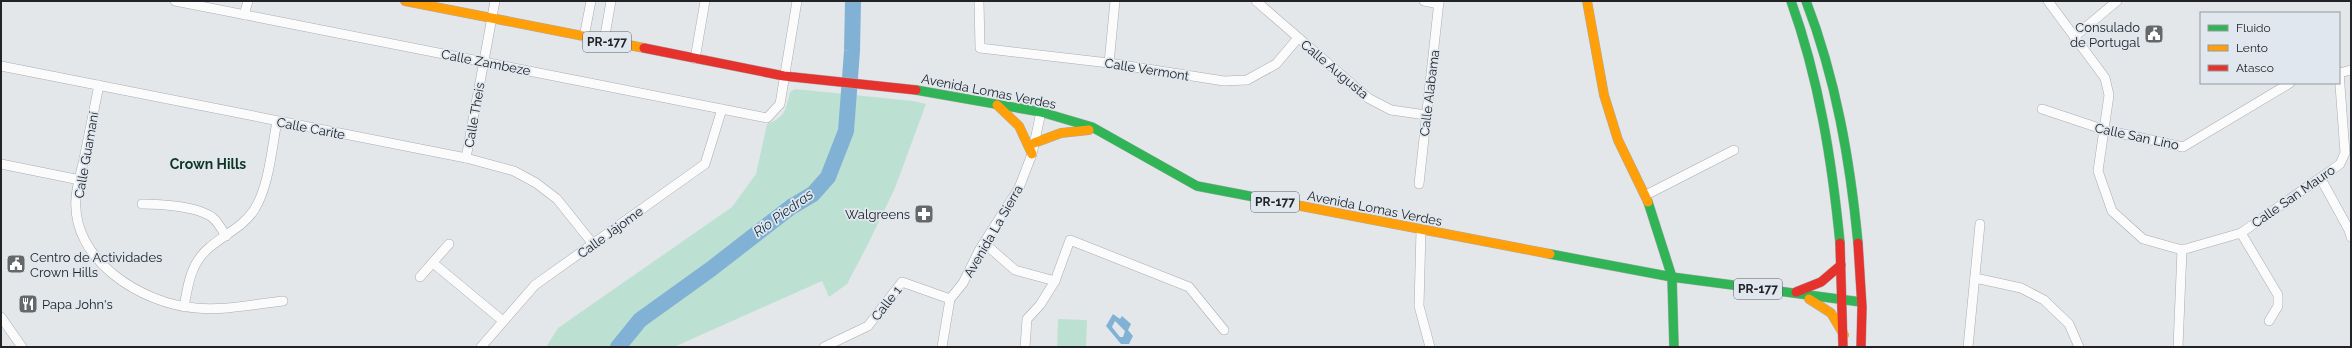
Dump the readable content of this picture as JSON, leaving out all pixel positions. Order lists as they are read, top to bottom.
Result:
{
  "streets": {
    "main road": ["PR-177", "Avenida Lomas Verdes"],
    "street": [
      "Calle Zambeze",
      "Calle Vermont",
      "Calle Augusta",
      "Calle Alabama",
      "Calle Theis",
      "Calle Carite",
      "Calle San Lino",
      "Calle Guamaní",
      "Calle San Mauro",
      "Avenida La Sierra",
      "Calle Jájome",
      "Calle 1"
    ]
  },
  "crossings": [
    ["Calle Zambeze", "Avenida Lomas Verdes"],
    ["Calle Zambeze", "Calle Theis"],
    ["Calle Zambeze", "Calle Jájome"],
    ["Calle Vermont", "Calle Augusta"],
    ["Calle Augusta", "Calle Alabama"],
    ["Avenida Lomas Verdes", "Calle Theis"],
    ["Avenida Lomas Verdes", "Avenida La Sierra"],
    ["Calle Theis", "Calle Carite"],
    ["Calle Carite", "Calle Guamaní"],
    ["Calle Carite", "Calle Jájome"],
    ["Avenida La Sierra", "Calle 1"]
  ],
  "districts": ["Crown Hills"],
  "water": ["Río Piedras"],
  "places": {
    "public building": ["Consulado de Portugal", "Centro de Actividades Crown Hills"],
    "pharmacy": ["Walgreens"],
    "restaurant": ["Papa John's"]
  },
  "legend": ["Fluido", "Lento", "Atasco"]
}
